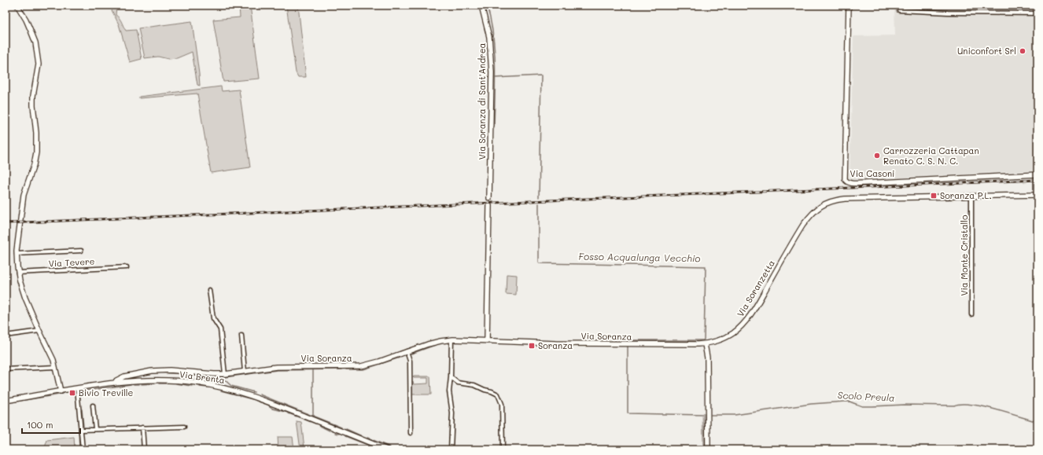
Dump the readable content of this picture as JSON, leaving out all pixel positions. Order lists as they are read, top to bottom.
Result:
{
  "streets": {
    "street": [
      "Via Soranza di Sant'Andrea",
      "Via Casoni",
      "Via Monte Cristallo",
      "Via Tevere",
      "Via Soranzetta",
      "Via Soranza",
      "Via Brenta"
    ]
  },
  "crossings": [
    ["Via Monte Cristallo", "Via Soranzetta"],
    ["Via Soranzetta", "Via Soranza"],
    ["Via Soranza", "Via Brenta"]
  ],
  "water": ["Fosso Acqualunga Vecchio", "Scolo Preula"],
  "places": {
    "other": ["Uniconfort Srl", "Carrozzeria Cattapan Renato C. S. N. C."],
    "transit": ["Soranza P.L.", "Soranza", "Bivio Treville"]
  },
  "scale_bar": "100 m"
}
